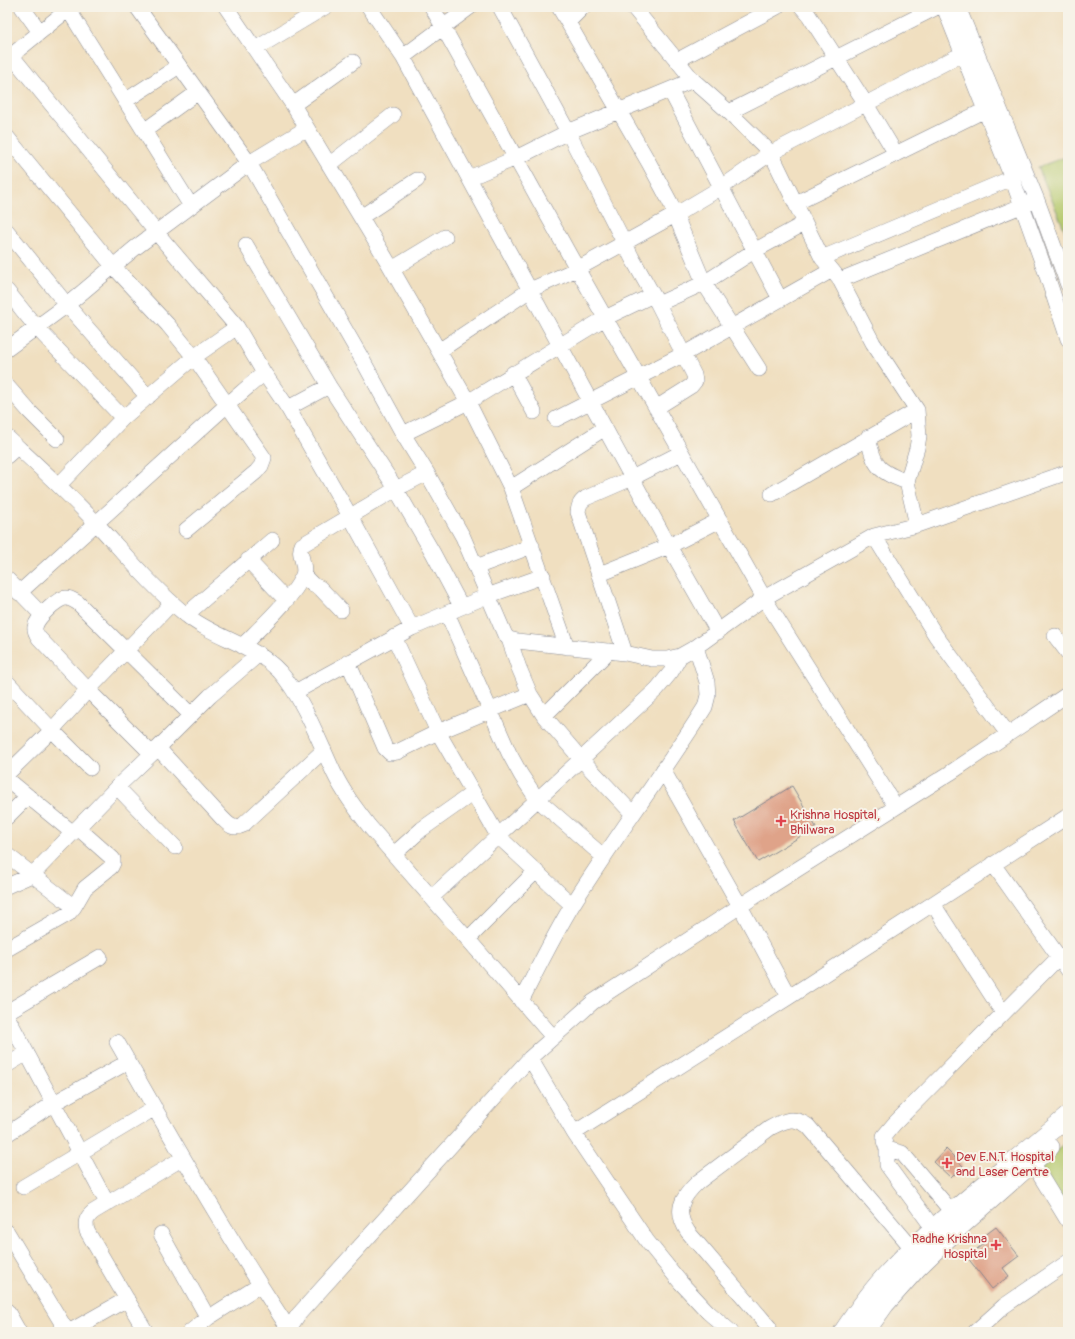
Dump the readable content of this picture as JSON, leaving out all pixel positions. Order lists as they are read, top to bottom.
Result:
{
  "places": {
    "health": ["Krishna Hospital, Bhilwara", "Dev E.N.T. Hospital and Laser Centre", "Radhe Krishna Hospital"]
  }
}
